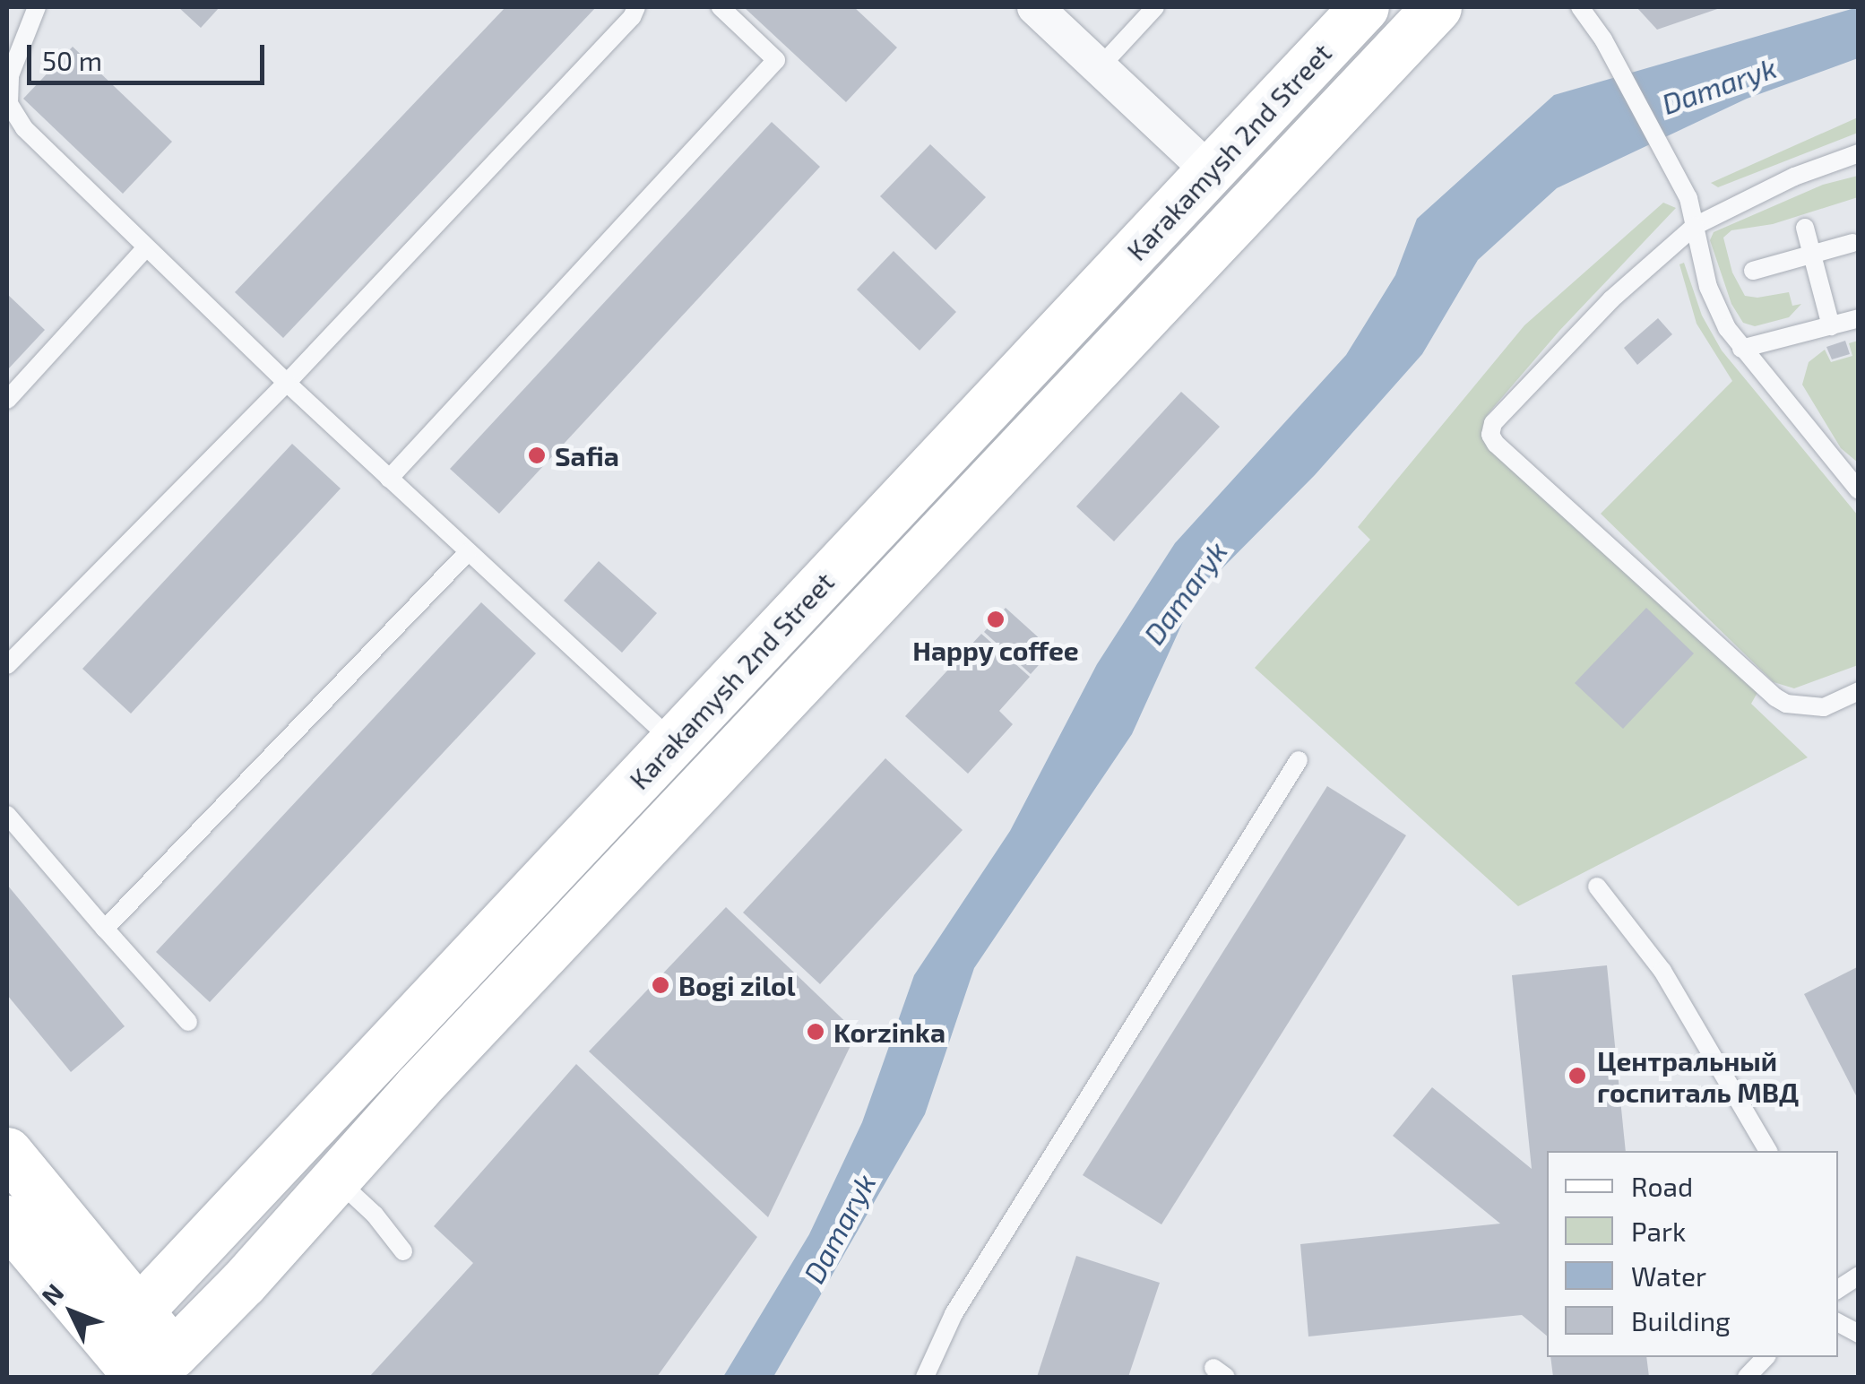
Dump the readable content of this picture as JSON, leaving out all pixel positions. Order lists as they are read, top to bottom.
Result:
{
  "streets": {
    "main road": ["Karakamysh 2nd Street"]
  },
  "water": ["Damaryk"],
  "places": [
    "Safia",
    "Happy coffee",
    "Bogi zilol",
    "Korzinka",
    "Центральный госпиталь МВД"
  ],
  "legend": [
    "Road",
    "Park",
    "Water",
    "Building"
  ],
  "scale_bar": "50 m",
  "north": "top left"
}
